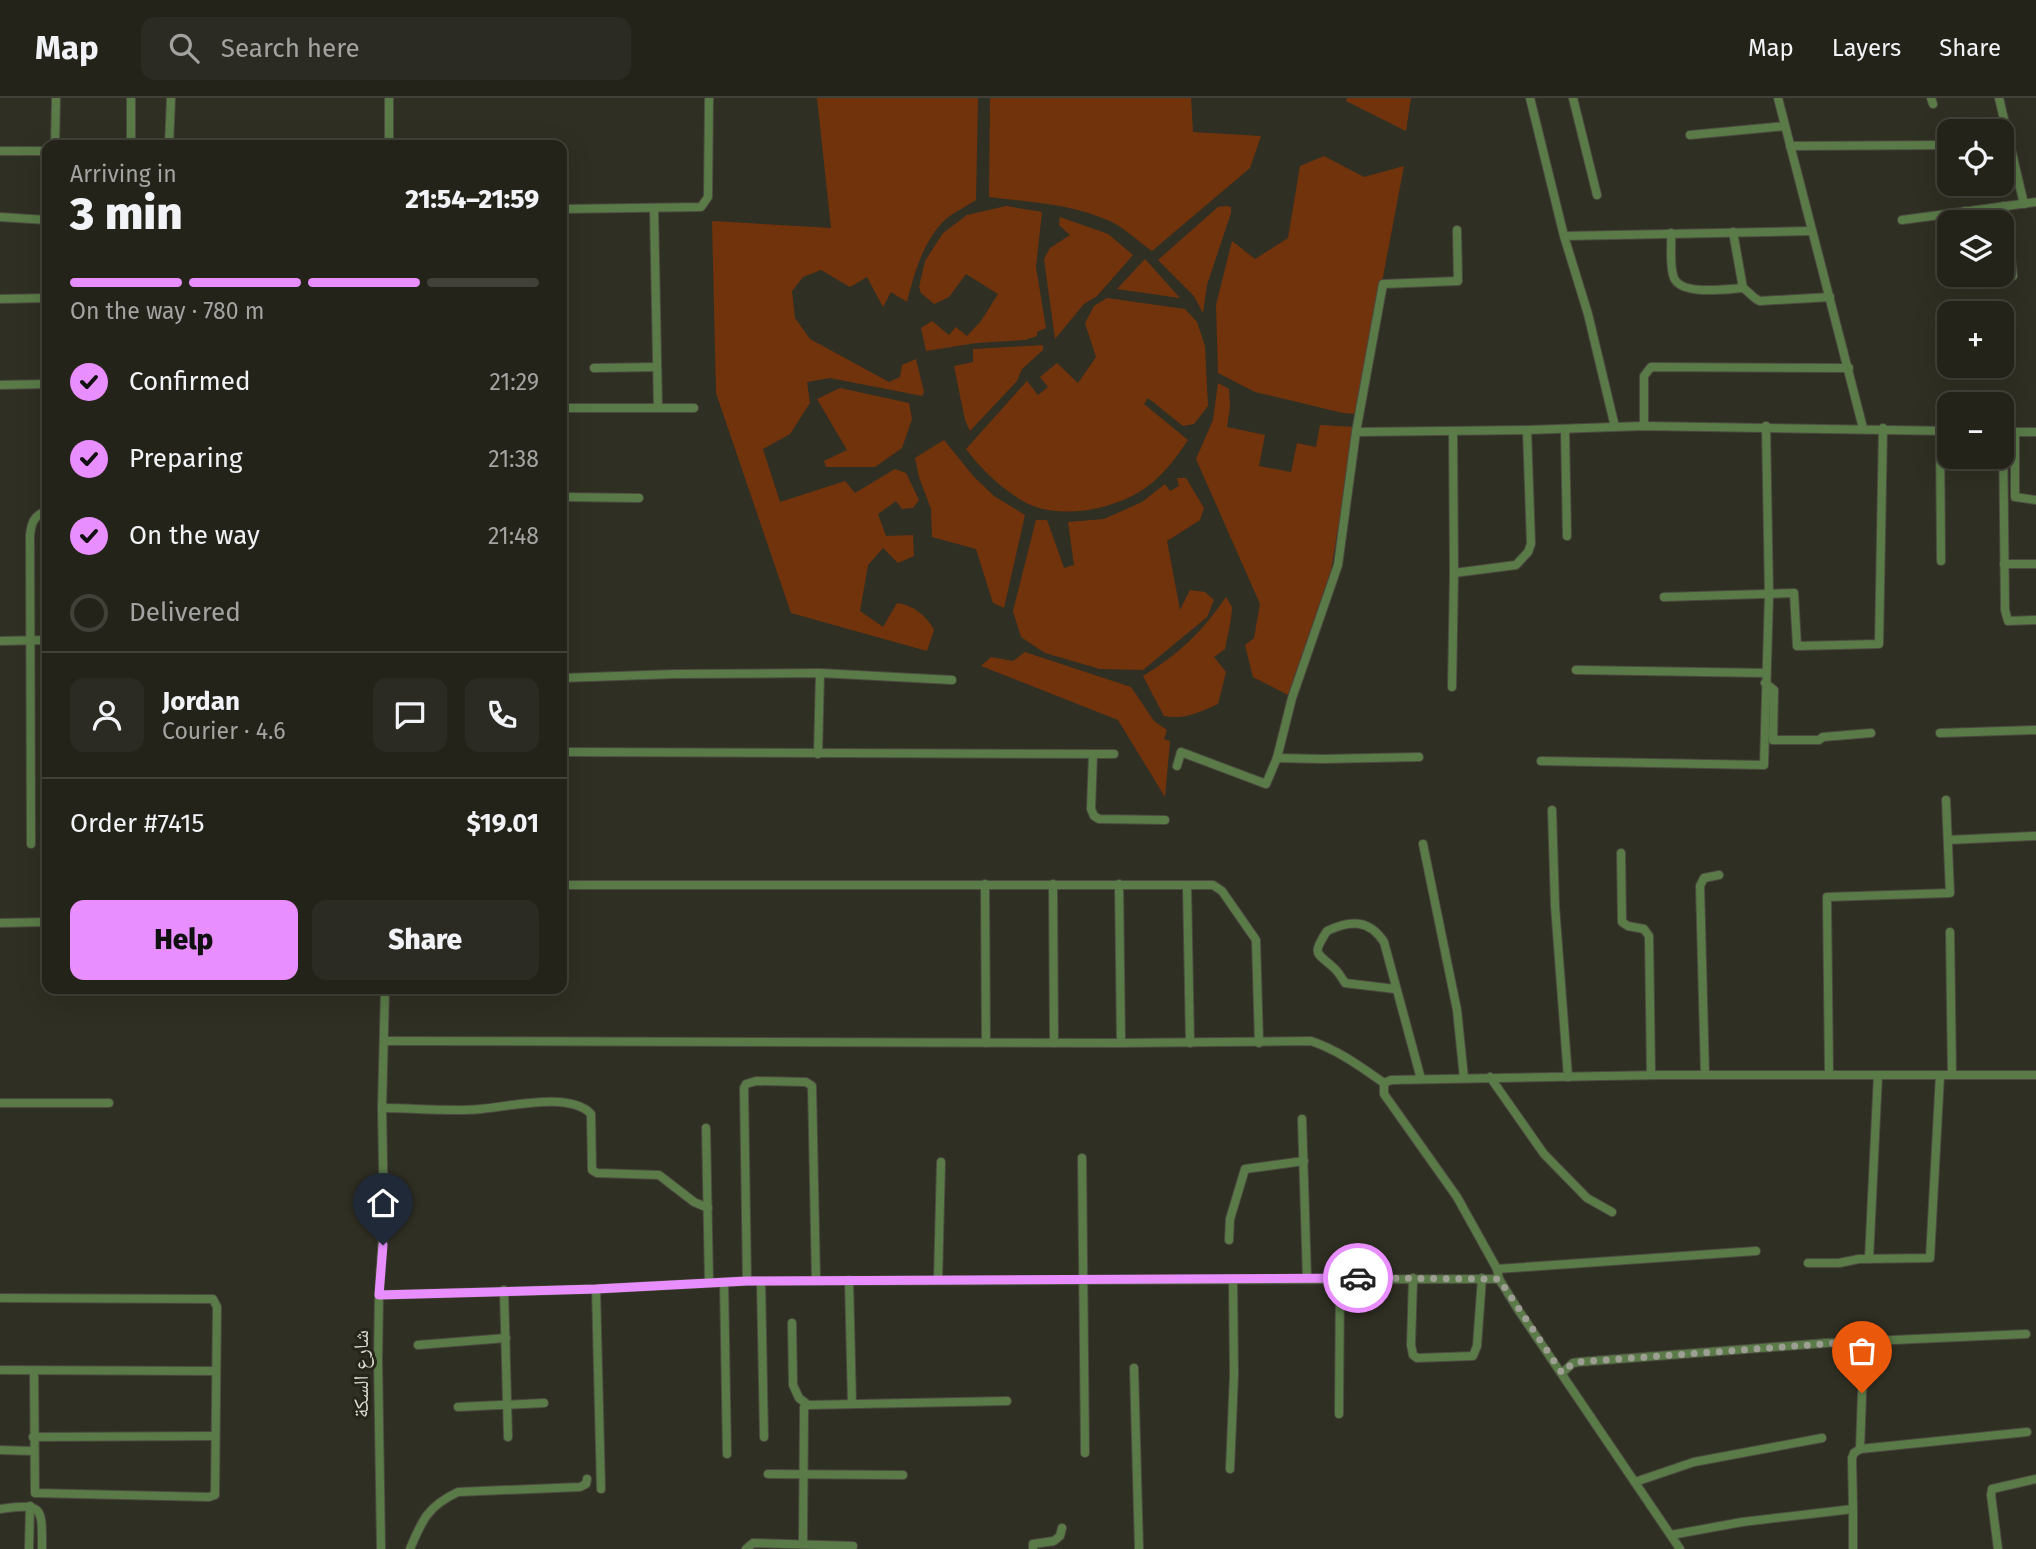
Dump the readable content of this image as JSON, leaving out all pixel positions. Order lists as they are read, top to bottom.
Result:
{
  "streets": {
    "street": ["شارع السكة"]
  },
  "page": {
    "header": "Map",
    "search": "Search here",
    "nav": ["Map", "Layers", "Share"],
    "map_buttons": ["+", "−"],
    "heading": ["3 min", "Arriving in", "21:54–21:59"],
    "panel": [
      "Jordan",
      "Courier · 4.6",
      "Order #7415",
      "$19.01"
    ],
    "bar": "On the way · 780 m",
    "list": [
      ["Confirmed", "21:29"],
      ["Preparing", "21:38"],
      ["On the way", "21:48"],
      "Delivered"
    ],
    "buttons": ["Help", "Share"]
  }
}
